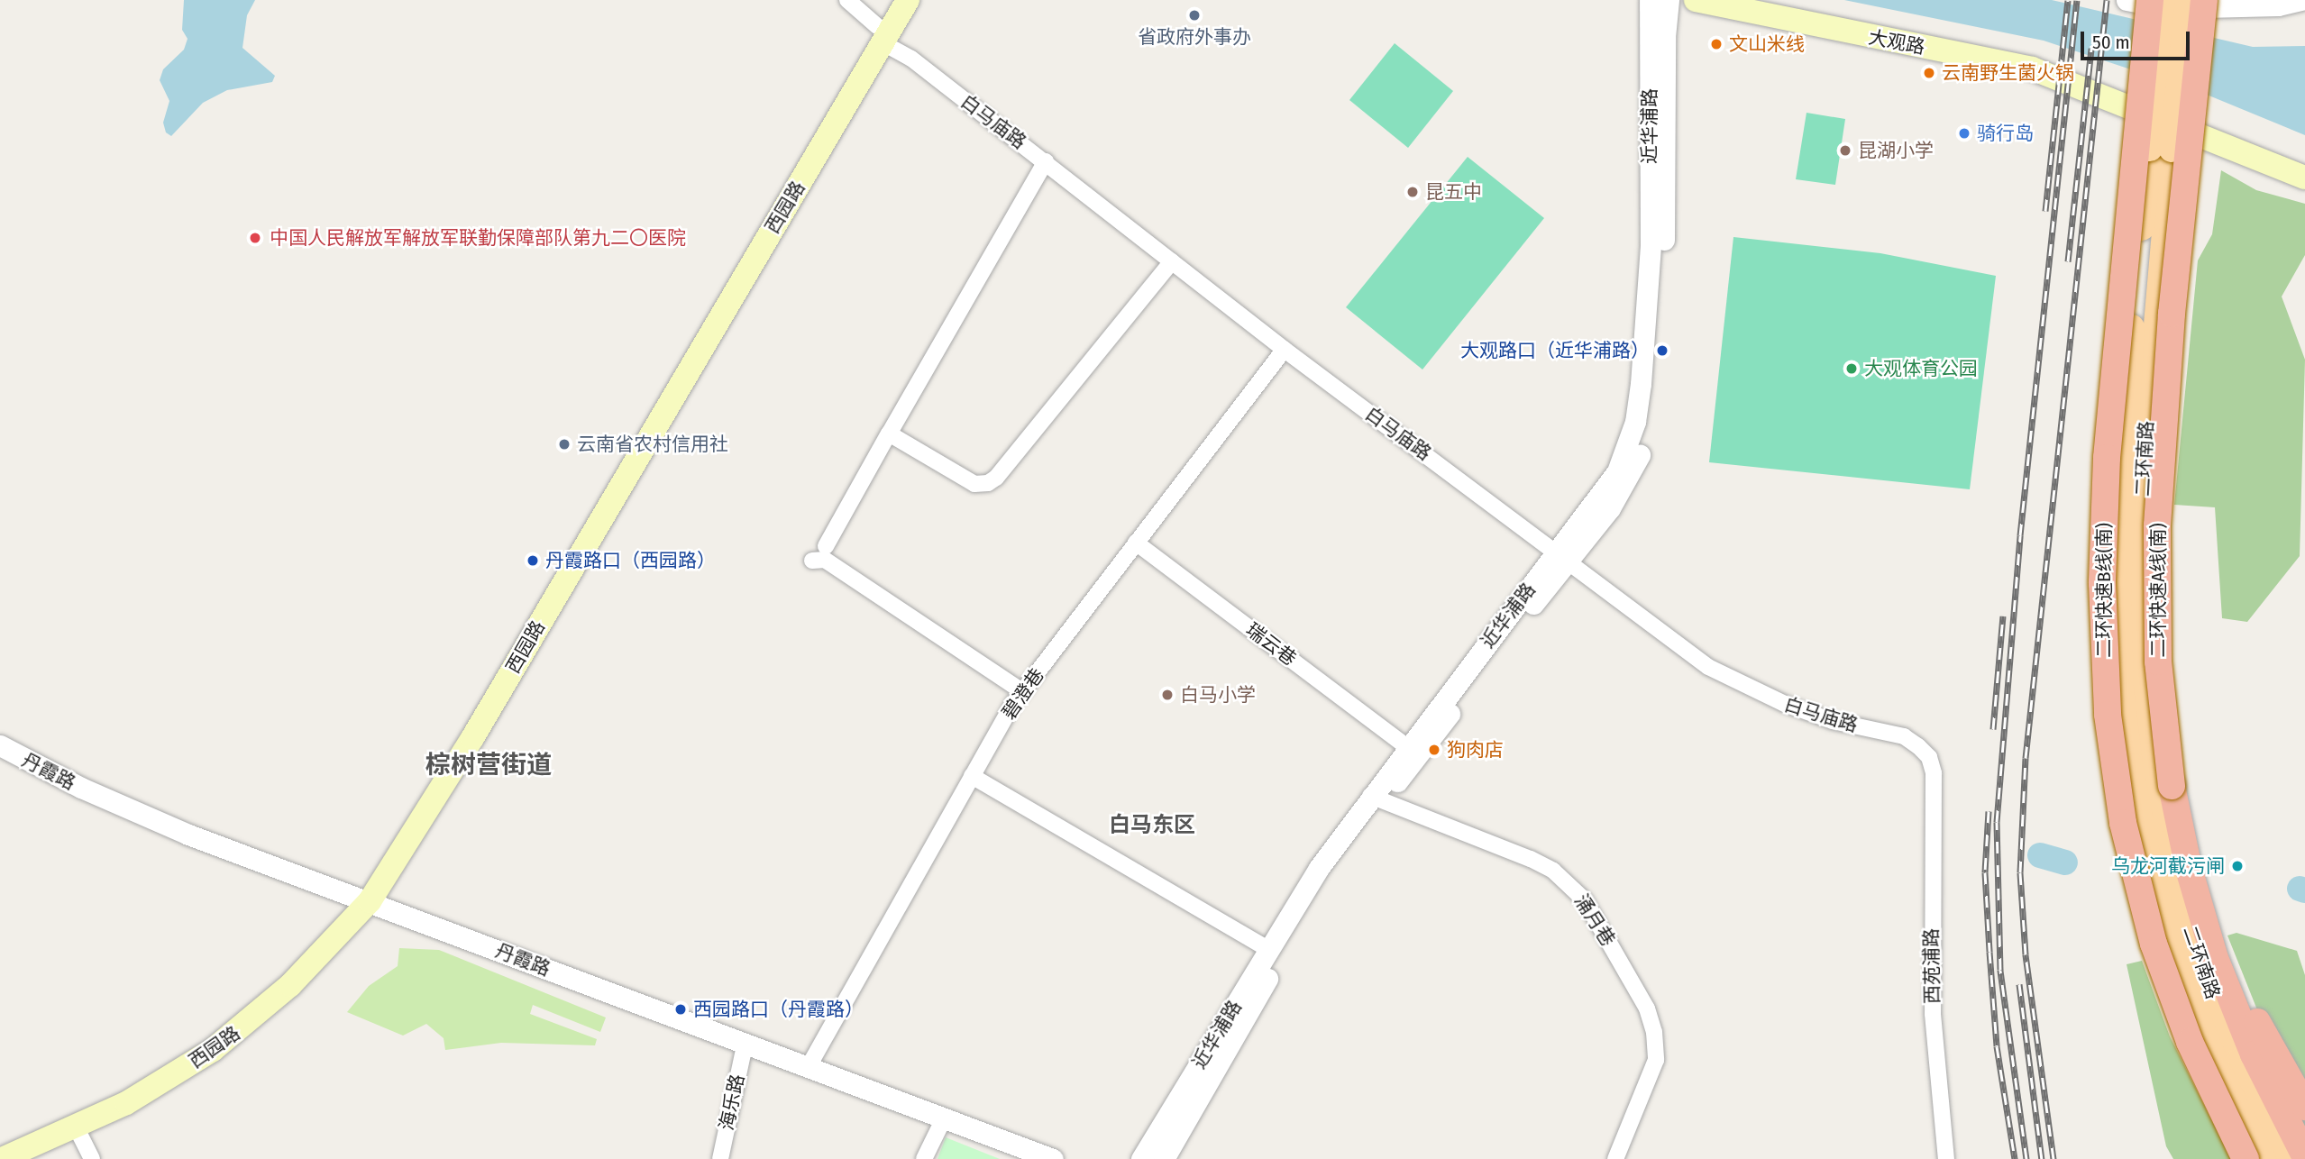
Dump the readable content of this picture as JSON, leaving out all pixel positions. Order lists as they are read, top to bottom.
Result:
{
  "streets": {
    "highway": ["二环快速B线(南)", "二环快速A线(南)"],
    "main road": ["大观路", "西园路", "二环南路"],
    "street": [
      "白马庙路",
      "近华浦路",
      "瑞云巷",
      "碧澄巷",
      "丹霞路",
      "涌月巷",
      "西苑浦路",
      "海乐路"
    ]
  },
  "crossings": [
    ["白马庙路", "近华浦路"],
    ["白马庙路", "西园路"],
    ["白马庙路", "碧澄巷"],
    ["白马庙路", "西苑浦路"],
    ["近华浦路", "瑞云巷"],
    ["近华浦路", "涌月巷"],
    ["西园路", "丹霞路"],
    ["瑞云巷", "碧澄巷"],
    ["碧澄巷", "丹霞路"],
    ["丹霞路", "海乐路"]
  ],
  "districts": ["棕树营街道", "白马东区"],
  "places": [
    "省政府外事办",
    "文山米线",
    "云南野生菌火锅",
    "骑行岛",
    "昆湖小学",
    "昆五中",
    "中国人民解放军解放军联勤保障部队第九二〇医院",
    "大观路口（近华浦路）",
    "大观体育公园",
    "云南省农村信用社",
    "丹霞路口（西园路）",
    "白马小学",
    "狗肉店",
    "乌龙河截污闸",
    "西园路口（丹霞路）"
  ],
  "scale_bar": "50 m"
}
